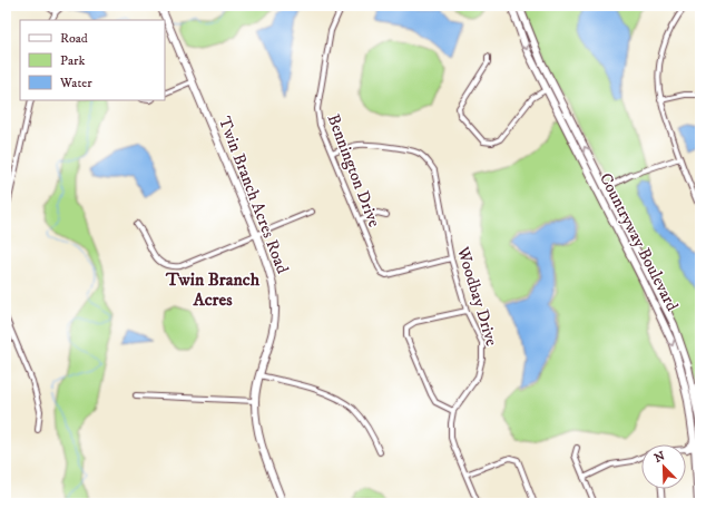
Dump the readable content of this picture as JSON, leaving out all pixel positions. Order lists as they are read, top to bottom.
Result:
{
  "streets": {
    "street": [
      "Bennington Drive",
      "Twin Branch Acres Road",
      "Countryway Boulevard",
      "Woodbay Drive"
    ]
  },
  "crossings": [
    ["Bennington Drive", "Woodbay Drive"]
  ],
  "districts": ["Twin Branch Acres"],
  "legend": ["Road", "Park", "Water"],
  "north": "top left"
}
